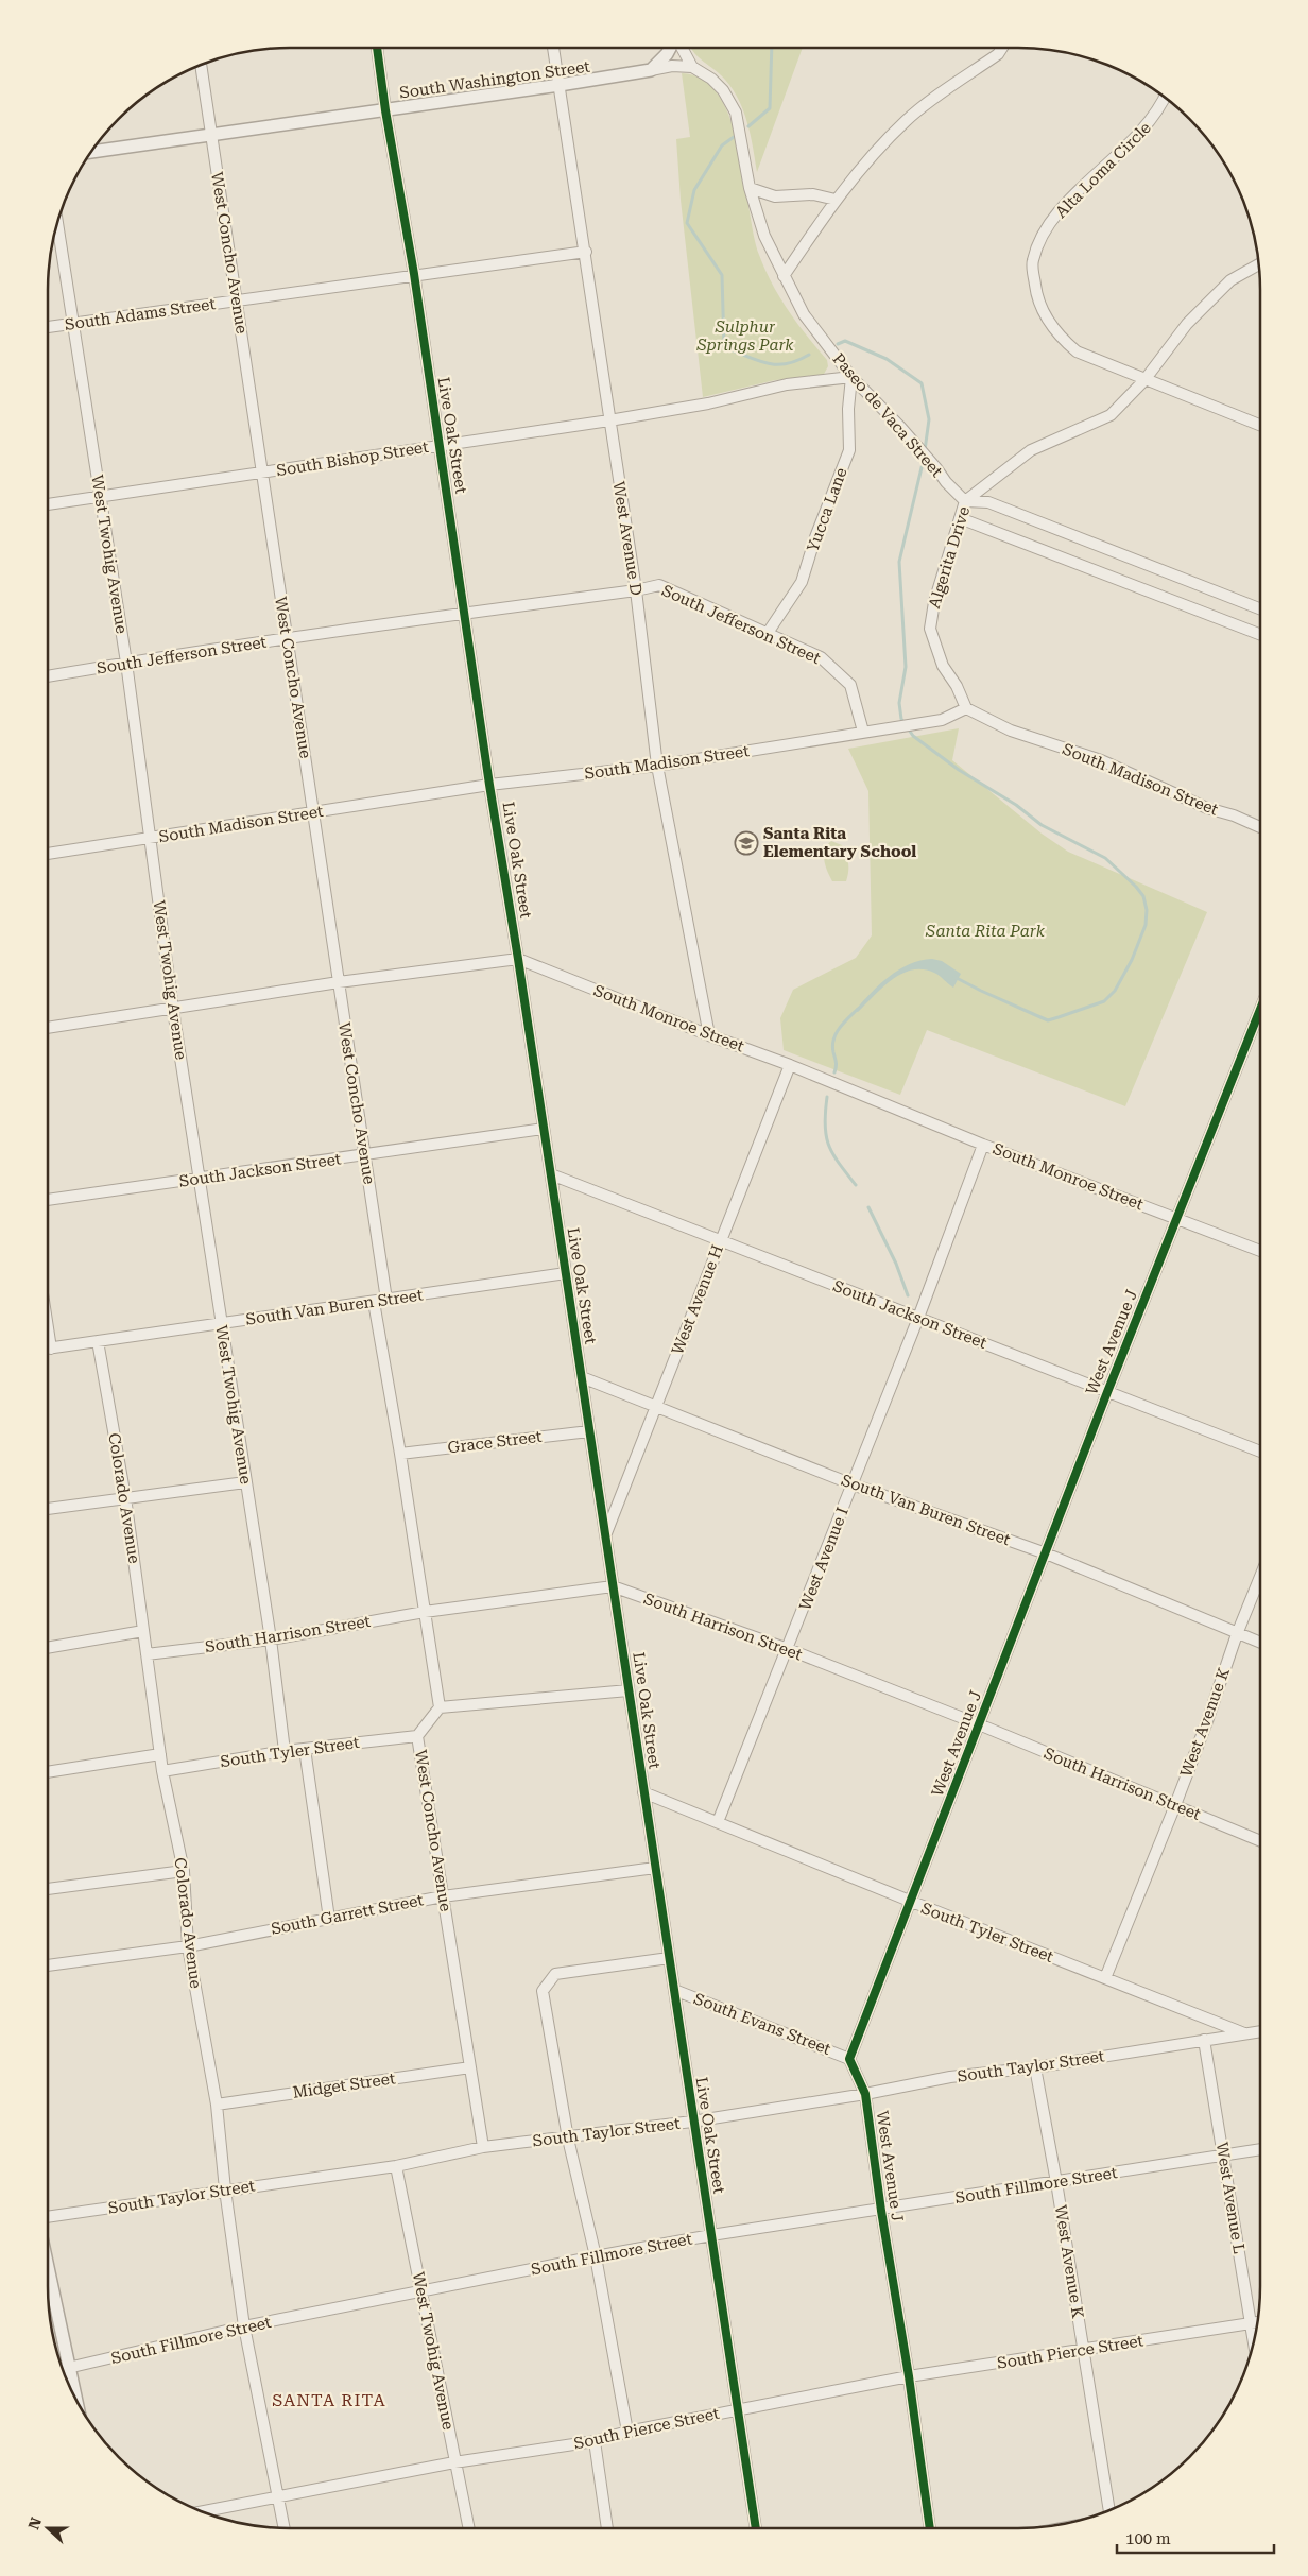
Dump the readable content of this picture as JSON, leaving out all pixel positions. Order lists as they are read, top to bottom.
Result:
{
  "streets": {
    "street": [
      "South Washington Street",
      "Alta Loma Circle",
      "West Concho Avenue",
      "South Adams Street",
      "Paseo de Vaca Street",
      "Live Oak Street",
      "South Bishop Street",
      "Yucca Lane",
      "West Avenue D",
      "West Twohig Avenue",
      "Algerita Drive",
      "South Jefferson Street",
      "South Madison Street",
      "South Monroe Street",
      "South Jackson Street",
      "West Avenue H",
      "South Van Buren Street",
      "West Avenue J",
      "Grace Street",
      "Colorado Avenue",
      "West Avenue I",
      "South Harrison Street",
      "West Avenue K",
      "South Tyler Street",
      "South Garrett Street",
      "South Evans Street",
      "South Taylor Street",
      "Midget Street",
      "South Fillmore Street",
      "West Avenue L",
      "South Pierce Street"
    ]
  },
  "crossings": [
    ["South Washington Street", "West Concho Avenue"],
    ["South Washington Street", "Live Oak Street"],
    ["South Washington Street", "West Avenue D"],
    ["Alta Loma Circle", "Algerita Drive"],
    ["West Concho Avenue", "South Adams Street"],
    ["West Concho Avenue", "South Bishop Street"],
    ["West Concho Avenue", "South Jefferson Street"],
    ["West Concho Avenue", "South Madison Street"],
    ["West Concho Avenue", "South Monroe Street"],
    ["West Concho Avenue", "South Jackson Street"],
    ["West Concho Avenue", "South Van Buren Street"],
    ["West Concho Avenue", "South Tyler Street"],
    ["West Concho Avenue", "South Garrett Street"],
    ["West Concho Avenue", "South Taylor Street"],
    ["West Concho Avenue", "Midget Street"],
    ["South Adams Street", "Live Oak Street"],
    ["South Adams Street", "West Avenue D"],
    ["South Adams Street", "West Twohig Avenue"],
    ["Paseo de Vaca Street", "South Bishop Street"],
    ["Paseo de Vaca Street", "Yucca Lane"],
    ["Paseo de Vaca Street", "Algerita Drive"],
    ["Live Oak Street", "South Bishop Street"],
    ["Live Oak Street", "South Jefferson Street"],
    ["Live Oak Street", "South Madison Street"],
    ["Live Oak Street", "South Monroe Street"],
    ["Live Oak Street", "South Jackson Street"],
    ["Live Oak Street", "West Avenue H"],
    ["Live Oak Street", "South Van Buren Street"],
    ["Live Oak Street", "Grace Street"],
    ["Live Oak Street", "South Harrison Street"],
    ["Live Oak Street", "South Tyler Street"],
    ["Live Oak Street", "South Garrett Street"],
    ["Live Oak Street", "South Evans Street"],
    ["Live Oak Street", "South Taylor Street"],
    ["Live Oak Street", "South Fillmore Street"],
    ["Live Oak Street", "South Pierce Street"],
    ["South Bishop Street", "Yucca Lane"],
    ["South Bishop Street", "West Avenue D"],
    ["South Bishop Street", "West Twohig Avenue"],
    ["Yucca Lane", "South Jefferson Street"],
    ["West Avenue D", "South Jefferson Street"],
    ["West Avenue D", "South Madison Street"],
    ["West Avenue D", "South Monroe Street"],
    ["West Twohig Avenue", "South Jefferson Street"],
    ["West Twohig Avenue", "South Madison Street"],
    ["West Twohig Avenue", "South Monroe Street"],
    ["West Twohig Avenue", "South Jackson Street"],
    ["West Twohig Avenue", "South Van Buren Street"],
    ["West Twohig Avenue", "South Harrison Street"],
    ["West Twohig Avenue", "South Tyler Street"],
    ["West Twohig Avenue", "South Taylor Street"],
    ["West Twohig Avenue", "South Fillmore Street"],
    ["West Twohig Avenue", "South Pierce Street"],
    ["Algerita Drive", "South Madison Street"],
    ["South Jefferson Street", "South Madison Street"],
    ["South Monroe Street", "West Avenue H"],
    ["South Monroe Street", "West Avenue J"],
    ["South Monroe Street", "West Avenue I"],
    ["South Jackson Street", "West Avenue H"],
    ["South Jackson Street", "West Avenue J"],
    ["South Jackson Street", "West Avenue I"],
    ["West Avenue H", "South Van Buren Street"],
    ["South Van Buren Street", "West Avenue J"],
    ["South Van Buren Street", "Colorado Avenue"],
    ["South Van Buren Street", "West Avenue I"],
    ["South Van Buren Street", "West Avenue K"],
    ["West Avenue J", "South Harrison Street"],
    ["West Avenue J", "South Tyler Street"],
    ["West Avenue J", "South Evans Street"],
    ["West Avenue J", "South Taylor Street"],
    ["West Avenue J", "South Fillmore Street"],
    ["West Avenue J", "South Pierce Street"],
    ["Colorado Avenue", "South Harrison Street"],
    ["Colorado Avenue", "South Tyler Street"],
    ["Colorado Avenue", "South Garrett Street"],
    ["Colorado Avenue", "South Taylor Street"],
    ["Colorado Avenue", "Midget Street"],
    ["Colorado Avenue", "South Fillmore Street"],
    ["Colorado Avenue", "South Pierce Street"],
    ["West Avenue I", "South Harrison Street"],
    ["West Avenue I", "South Tyler Street"],
    ["South Harrison Street", "West Avenue K"],
    ["West Avenue K", "South Tyler Street"],
    ["West Avenue K", "South Taylor Street"],
    ["West Avenue K", "South Fillmore Street"],
    ["West Avenue K", "South Pierce Street"],
    ["South Tyler Street", "South Taylor Street"],
    ["South Taylor Street", "West Avenue L"],
    ["South Fillmore Street", "West Avenue L"],
    ["West Avenue L", "South Pierce Street"]
  ],
  "districts": ["SANTA RITA"],
  "parks": ["Sulphur Springs Park", "Santa Rita Park"],
  "places": {
    "school or university": ["Santa Rita Elementary School"]
  },
  "scale_bar": "100 m",
  "north": "left"
}
